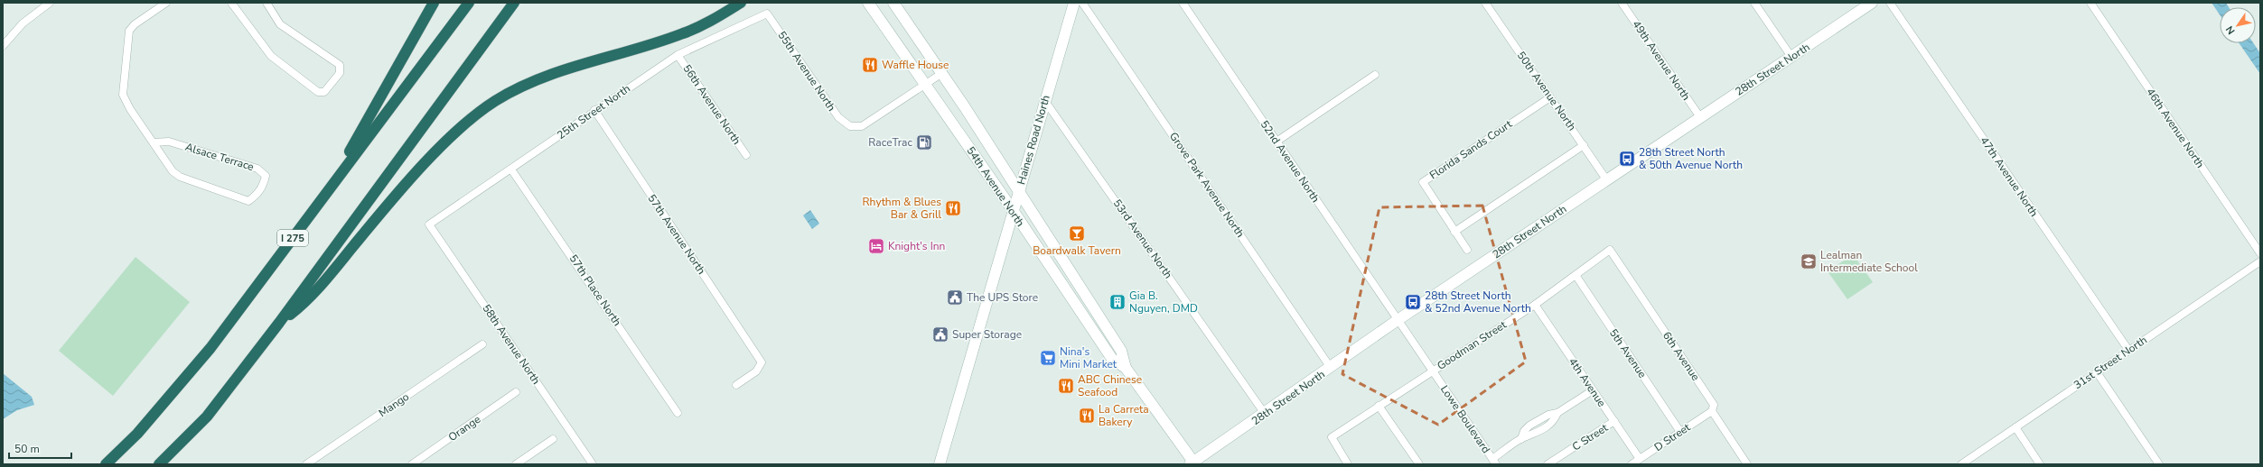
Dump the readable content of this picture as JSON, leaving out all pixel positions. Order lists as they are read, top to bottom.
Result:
{
  "streets": {
    "highway": ["I 275"],
    "street": [
      "49th Avenue North",
      "28th Street North",
      "55th Avenue North",
      "50th Avenue North",
      "56th Avenue North",
      "25th Street North",
      "46th Avenue North",
      "Haines Road North",
      "Florida Sands Court",
      "Alsace Terrace",
      "52nd Avenue North",
      "47th Avenue North",
      "Grove Park Avenue North",
      "54th Avenue North",
      "57th Avenue North",
      "53rd Avenue North",
      "57th Place North",
      "58th Avenue North",
      "Goodman Street",
      "5th Avenue",
      "6th Avenue",
      "31st Street North",
      "4th Avenue",
      "Mango",
      "Lowe Boulevard",
      "Orange",
      "C Street",
      "D Street"
    ]
  },
  "crossings": [
    ["49th Avenue North", "28th Street North"],
    ["28th Street North", "50th Avenue North"],
    ["28th Street North", "52nd Avenue North"],
    ["28th Street North", "Grove Park Avenue North"],
    ["28th Street North", "54th Avenue North"],
    ["28th Street North", "53rd Avenue North"],
    ["28th Street North", "Lowe Boulevard"],
    ["55th Avenue North", "25th Street North"],
    ["55th Avenue North", "54th Avenue North"],
    ["50th Avenue North", "Florida Sands Court"],
    ["56th Avenue North", "25th Street North"],
    ["25th Street North", "57th Avenue North"],
    ["25th Street North", "57th Place North"],
    ["25th Street North", "58th Avenue North"],
    ["Haines Road North", "54th Avenue North"],
    ["Haines Road North", "53rd Avenue North"],
    ["52nd Avenue North", "Lowe Boulevard"],
    ["47th Avenue North", "31st Street North"],
    ["Goodman Street", "5th Avenue"],
    ["Goodman Street", "6th Avenue"],
    ["Goodman Street", "4th Avenue"],
    ["Goodman Street", "Lowe Boulevard"],
    ["5th Avenue", "D Street"],
    ["6th Avenue", "D Street"],
    ["4th Avenue", "C Street"],
    ["4th Avenue", "D Street"]
  ],
  "places": {
    "restaurant": [
      "Waffle House",
      "Rhythm & Blues Bar & Grill",
      "ABC Chinese Seafood",
      "La Carreta Bakery"
    ],
    "fuel station": ["RaceTrac"],
    "bus stop": ["28th Street North & 50th Avenue North", "28th Street North & 52nd Avenue North"],
    "bar": ["Boardwalk Tavern"],
    "hotel": ["Knight's Inn"],
    "school or university": ["Lealman Intermediate School"],
    "public building": ["The UPS Store", "Super Storage"],
    "building": ["Gia B. Nguyen, DMD"],
    "supermarket": ["Nina's Mini Market"]
  },
  "scale_bar": "50 m",
  "north": "bottom left"
}
